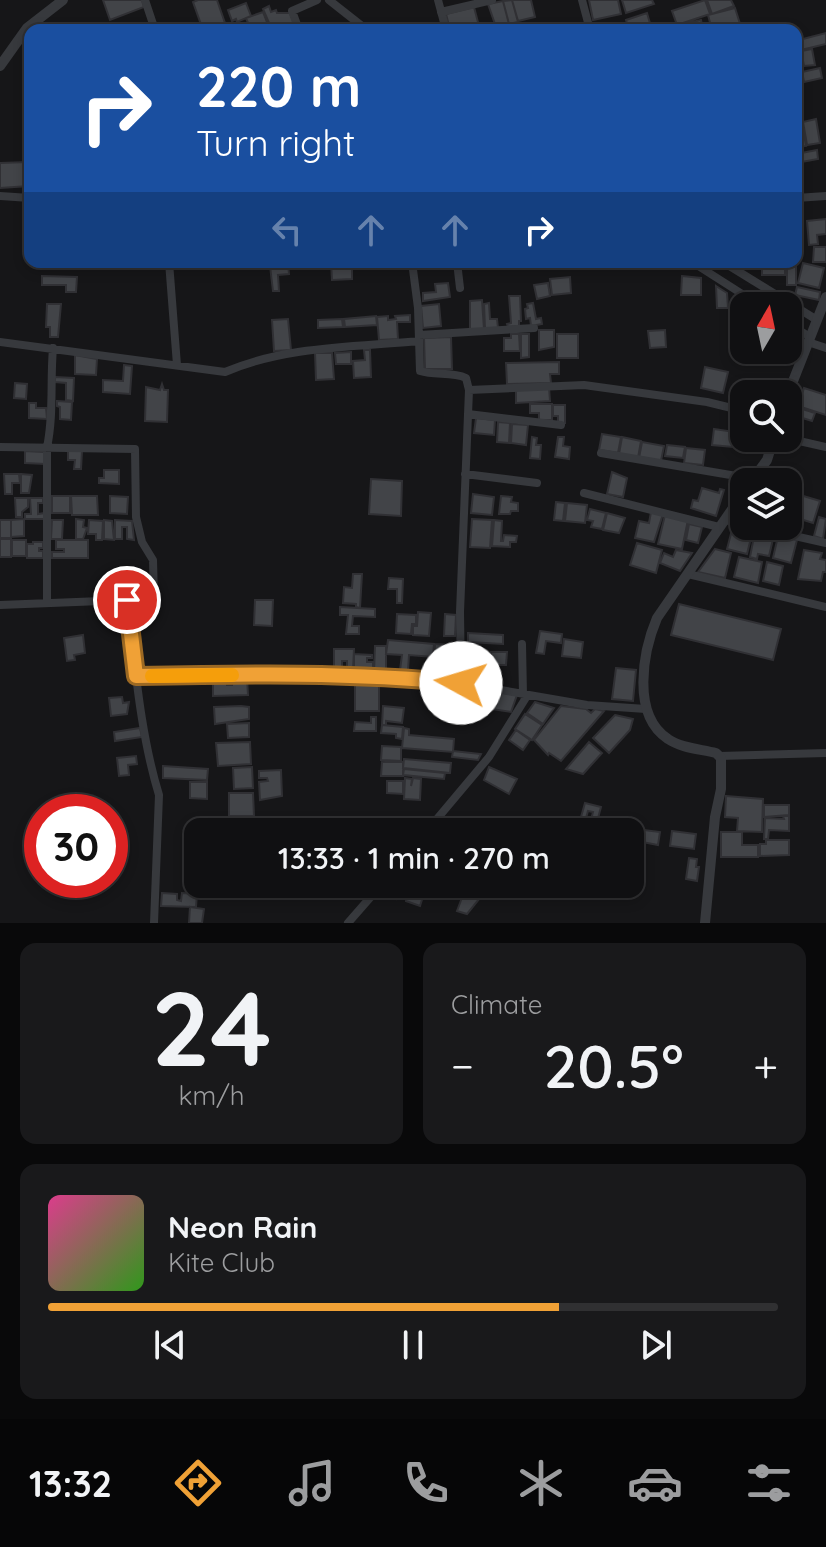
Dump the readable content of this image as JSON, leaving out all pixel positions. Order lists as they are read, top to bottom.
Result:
{
  "north": "top",
  "page": {
    "turn": ["220 m", "Turn right"],
    "limit": "30",
    "trip": "13:33 · 1 min · 270 m",
    "tile": [
      ["24", "km/h"],
      "Climate"
    ],
    "heat": ["−", "20.5°", "+"],
    "song": ["Neon Rain", "Kite Club"],
    "tabs": "13:32"
  }
}
